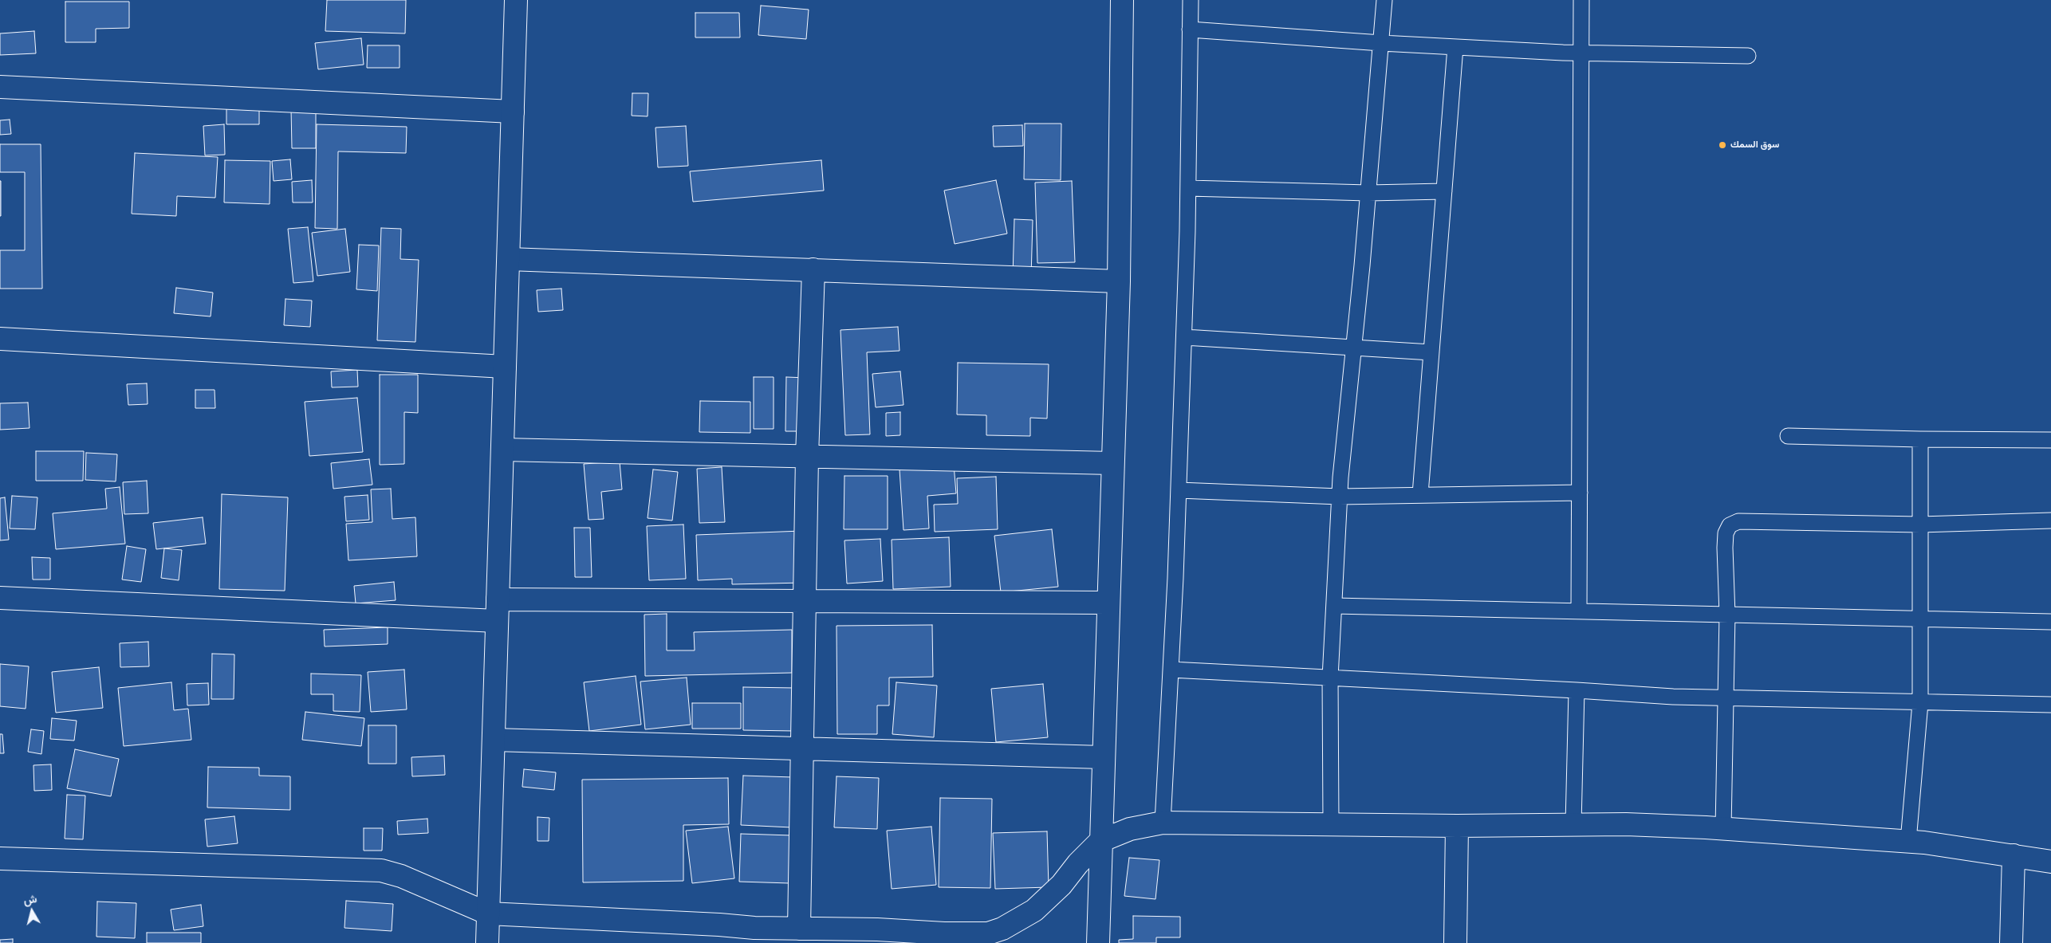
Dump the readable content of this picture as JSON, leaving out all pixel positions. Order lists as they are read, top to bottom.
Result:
{
  "places": ["سوق السمك"],
  "north": "top"
}
